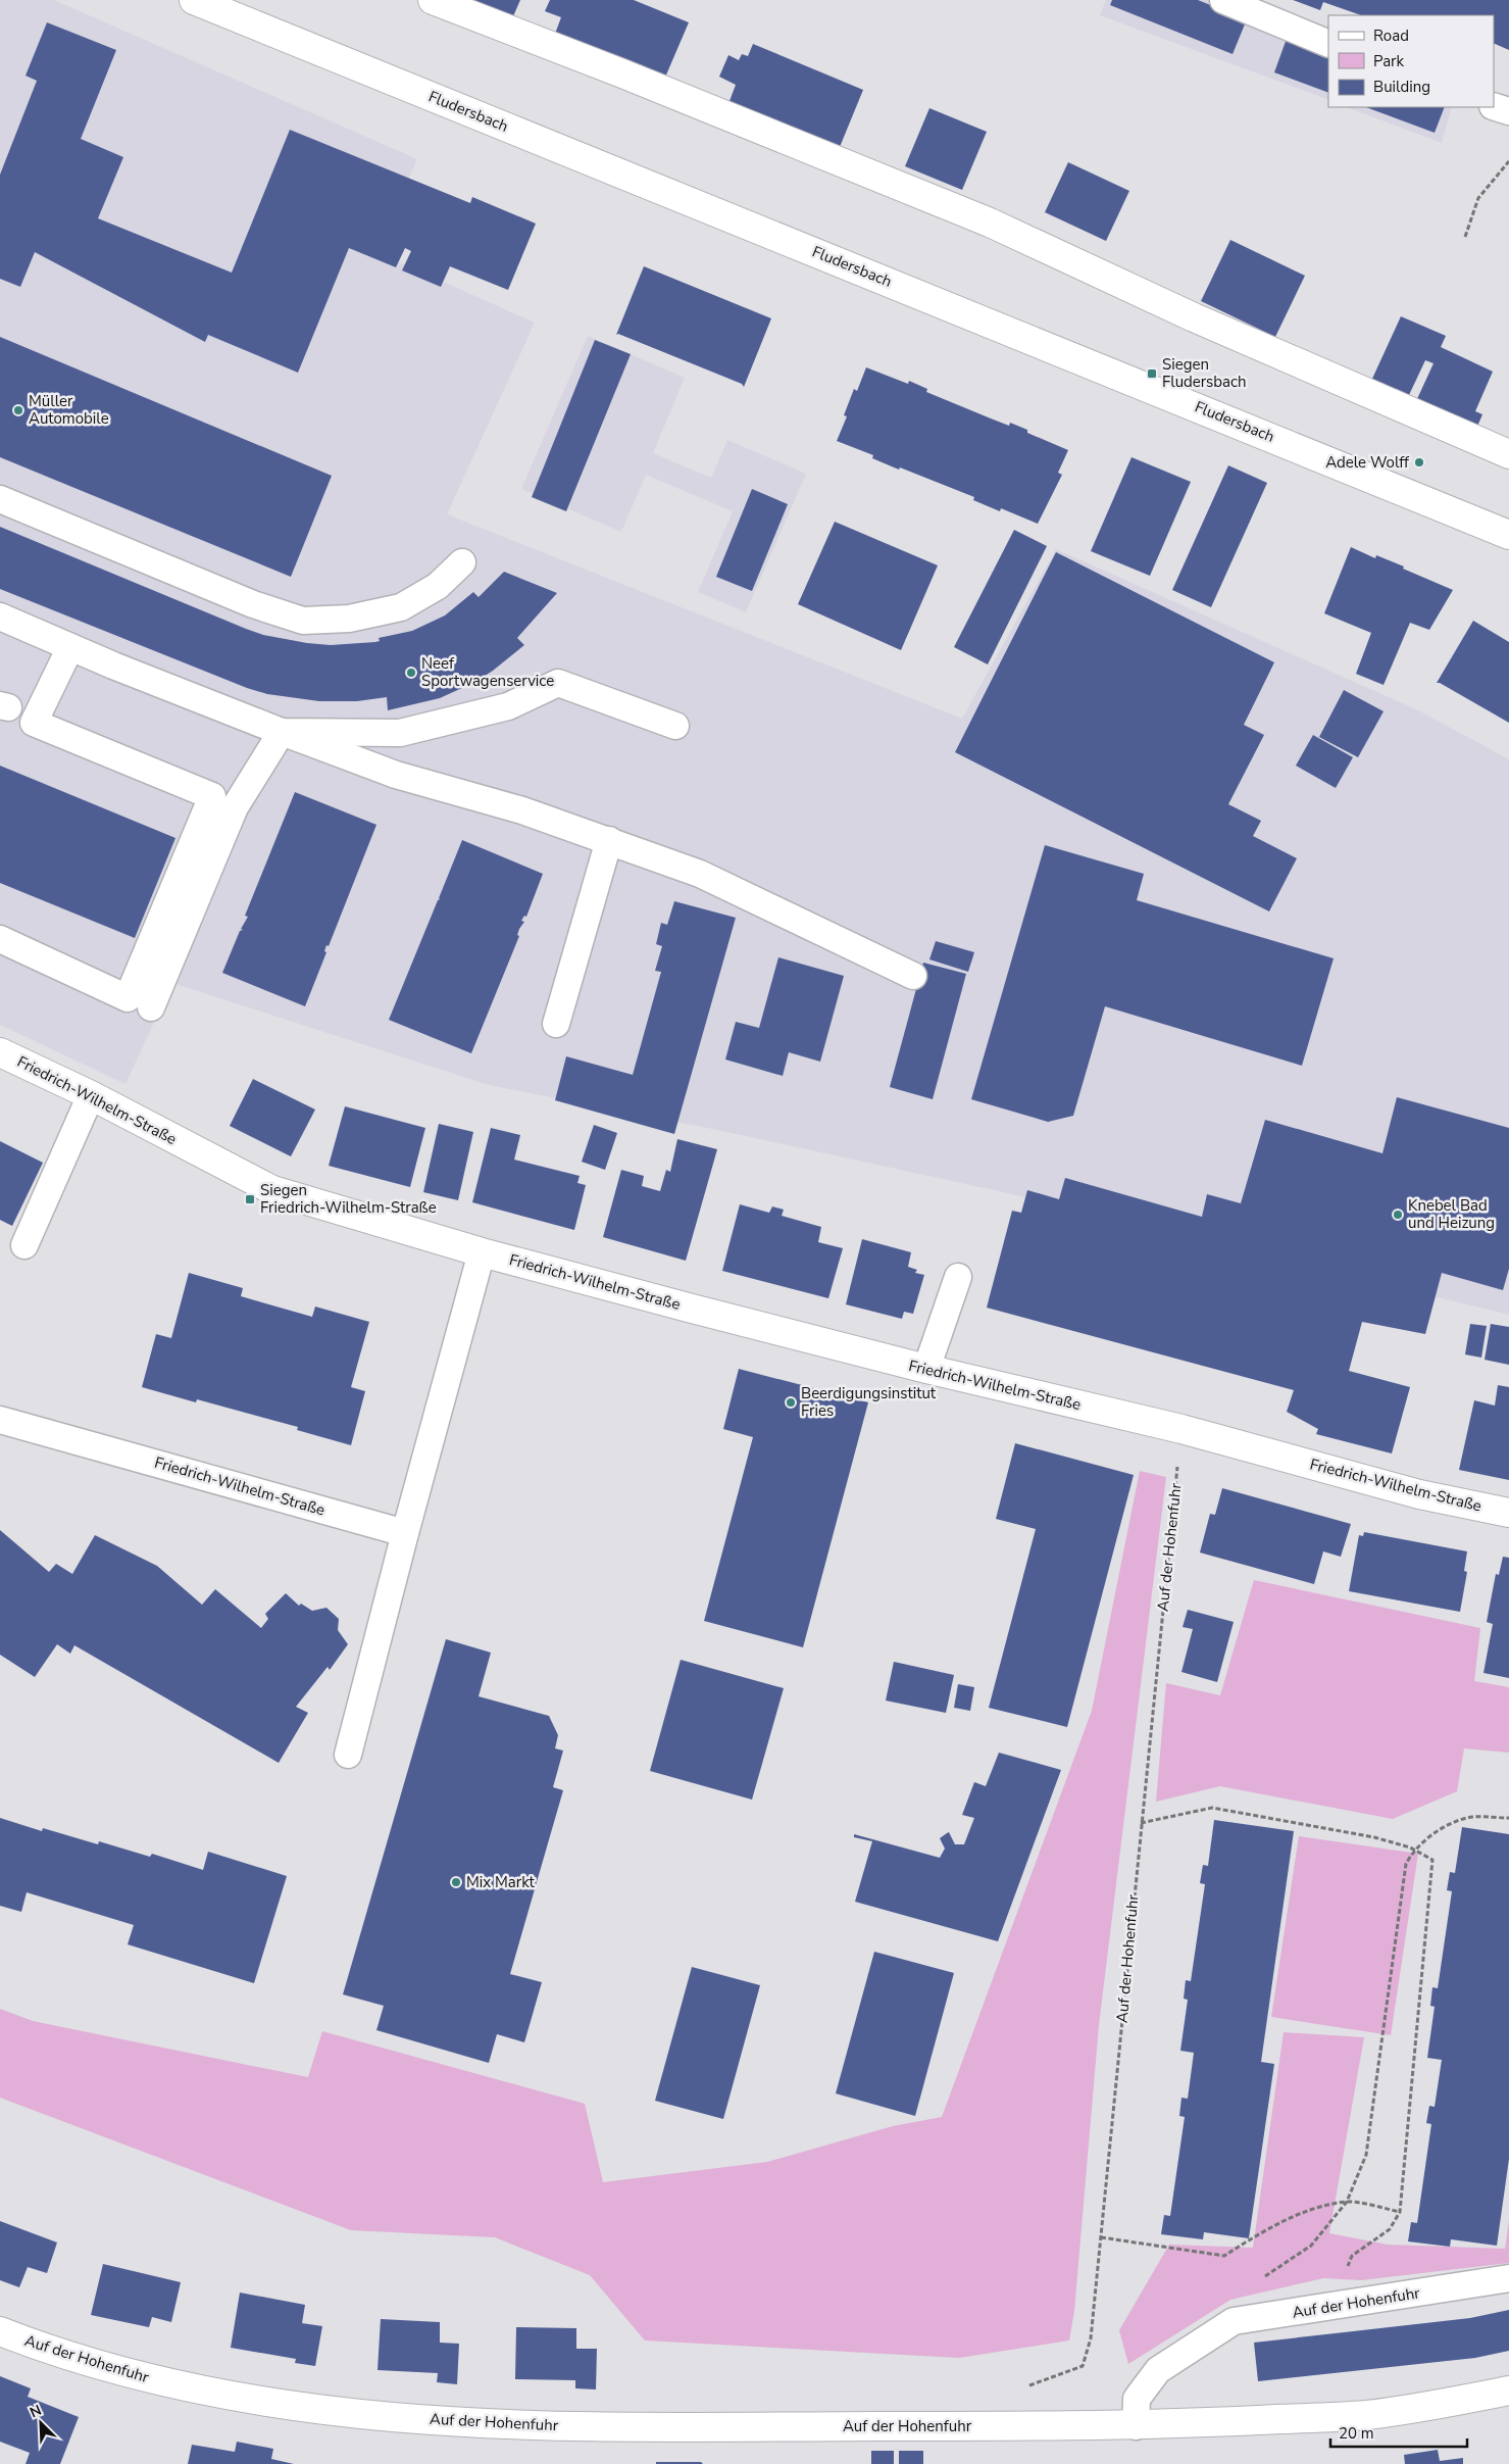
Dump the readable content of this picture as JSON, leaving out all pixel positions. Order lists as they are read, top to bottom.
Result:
{
  "streets": {
    "street": ["Fludersbach", "Friedrich-Wilhelm-Straße", "Auf der Hohenfuhr"]
  },
  "crossings": [
    ["Friedrich-Wilhelm-Straße", "Auf der Hohenfuhr"]
  ],
  "places": {
    "transit": ["Siegen Fludersbach", "Siegen Friedrich-Wilhelm-Straße"],
    "other": [
      "Müller Automobile",
      "Adele Wolff",
      "Neef Sportwagenservice",
      "Knebel Bad und Heizung",
      "Beerdigungsinstitut Fries",
      "Mix Markt"
    ]
  },
  "legend": ["Road", "Park", "Building"],
  "scale_bar": "20 m",
  "north": "top left"
}
